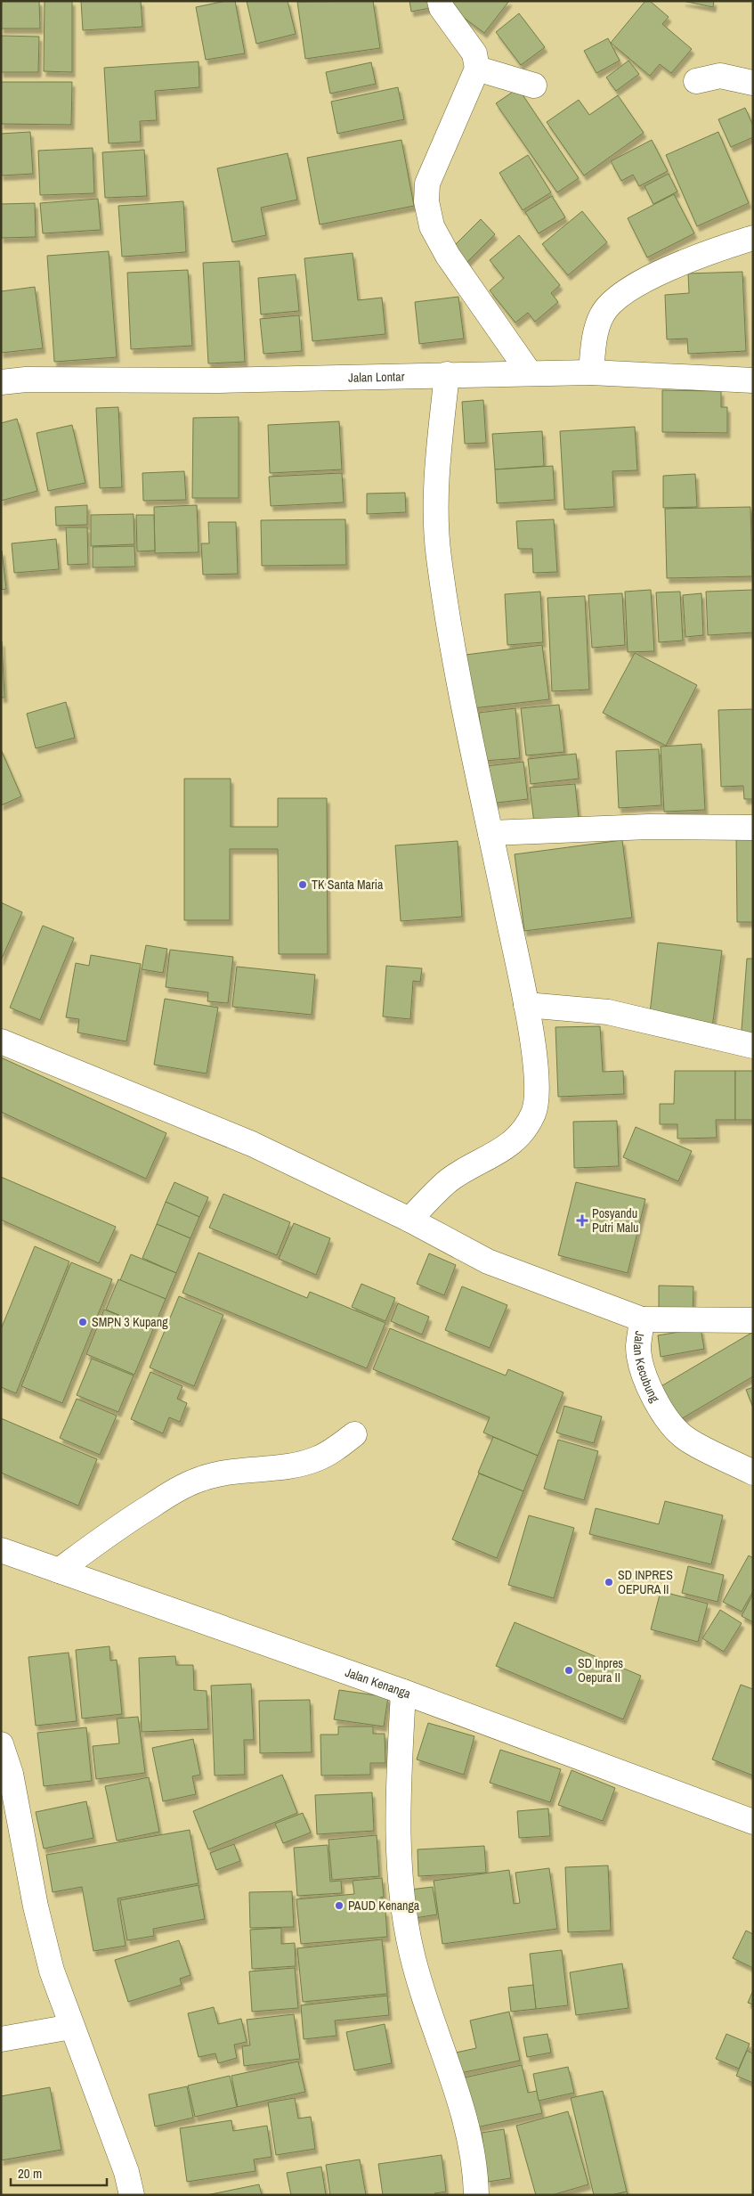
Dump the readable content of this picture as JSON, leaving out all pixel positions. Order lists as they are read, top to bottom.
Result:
{
  "streets": {
    "street": ["Jalan Lontar", "Jalan Kecubung", "Jalan Kenanga"]
  },
  "places": {
    "other": [
      "TK Santa Maria",
      "SMPN 3 Kupang",
      "SD INPRES OEPURA II",
      "SD Inpres Oepura II",
      "PAUD Kenanga"
    ],
    "health": ["Posyandu Putri Malu"]
  },
  "scale_bar": "20 m"
}
